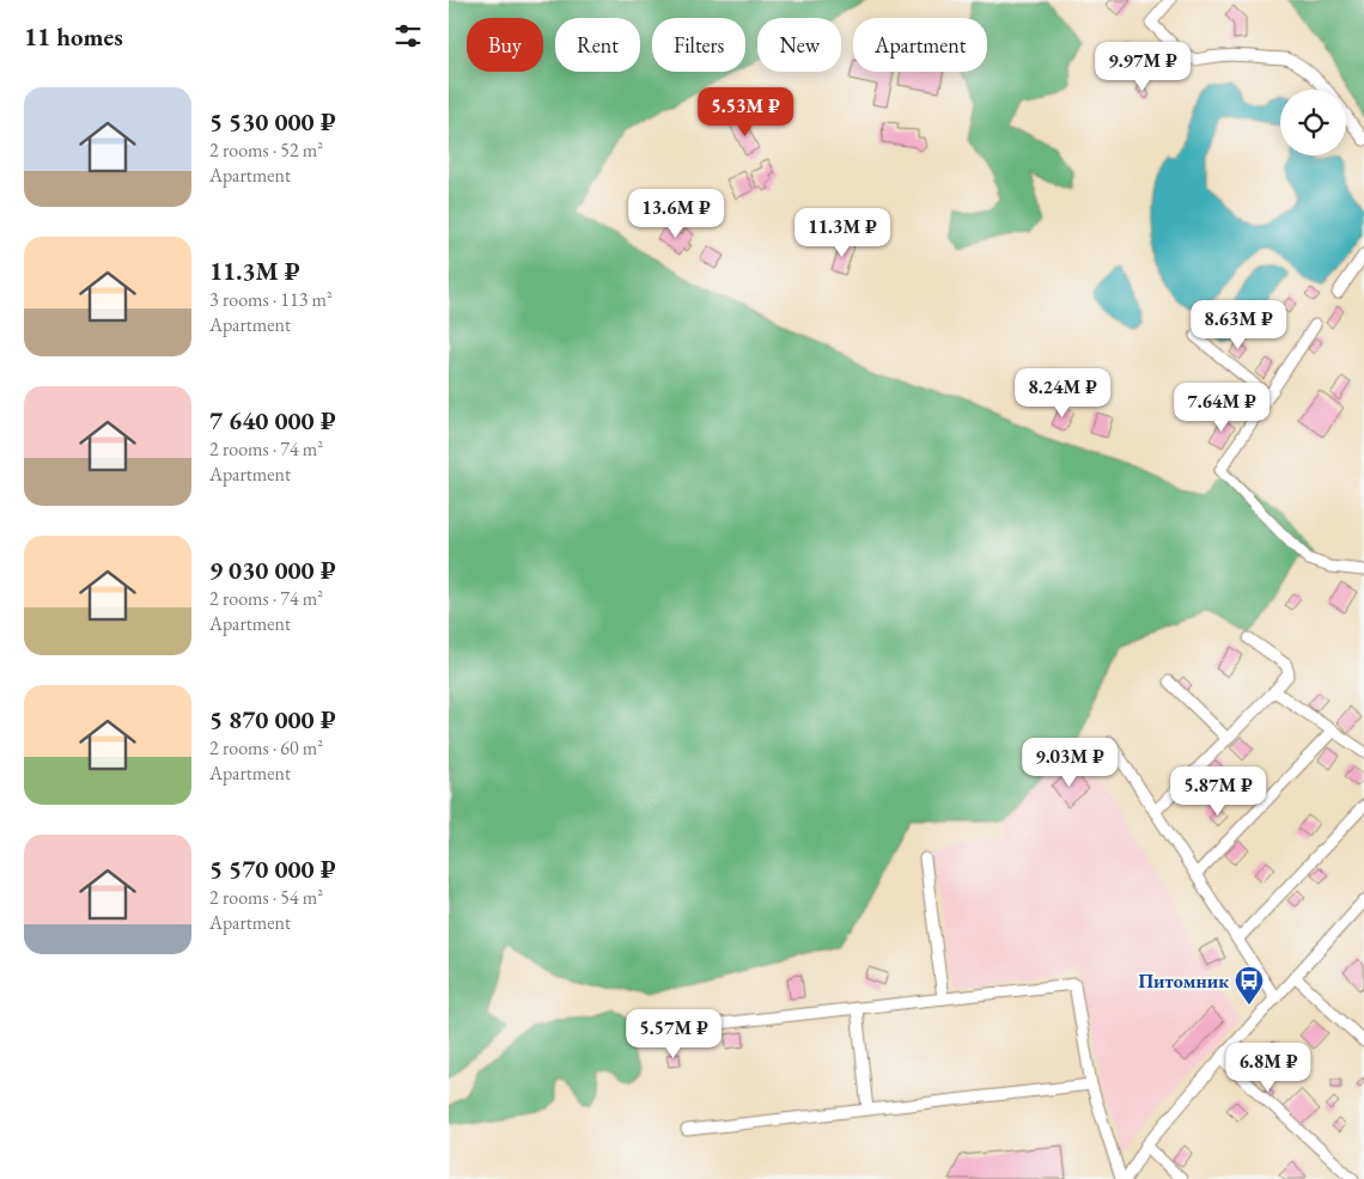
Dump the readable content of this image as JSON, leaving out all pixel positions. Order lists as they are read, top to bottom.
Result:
{
  "places": {
    "bus stop": ["Питомник"]
  },
  "page": {
    "heading": "11 homes",
    "chip": [
      "Buy",
      "Rent",
      "Filters",
      "New",
      "Apartment"
    ],
    "price": [
      "9.97M ₽",
      "5.53M ₽",
      "13.6M ₽",
      "11.3M ₽",
      "8.63M ₽",
      "8.24M ₽",
      "7.64M ₽",
      "9.03M ₽",
      "5.87M ₽",
      "5.57M ₽",
      "6.8M ₽"
    ],
    "list": [
      {
        "name": "5 530 000 ₽",
        "note": "2 rooms · 52 m² · Apartment"
      },
      {
        "name": "11.3M ₽",
        "note": "3 rooms · 113 m² · Apartment"
      },
      {
        "name": "7 640 000 ₽",
        "note": "2 rooms · 74 m² · Apartment"
      },
      {
        "name": "9 030 000 ₽",
        "note": "2 rooms · 74 m² · Apartment"
      },
      {
        "name": "5 870 000 ₽",
        "note": "2 rooms · 60 m² · Apartment"
      },
      {
        "name": "5 570 000 ₽",
        "note": "2 rooms · 54 m² · Apartment"
      }
    ]
  }
}
